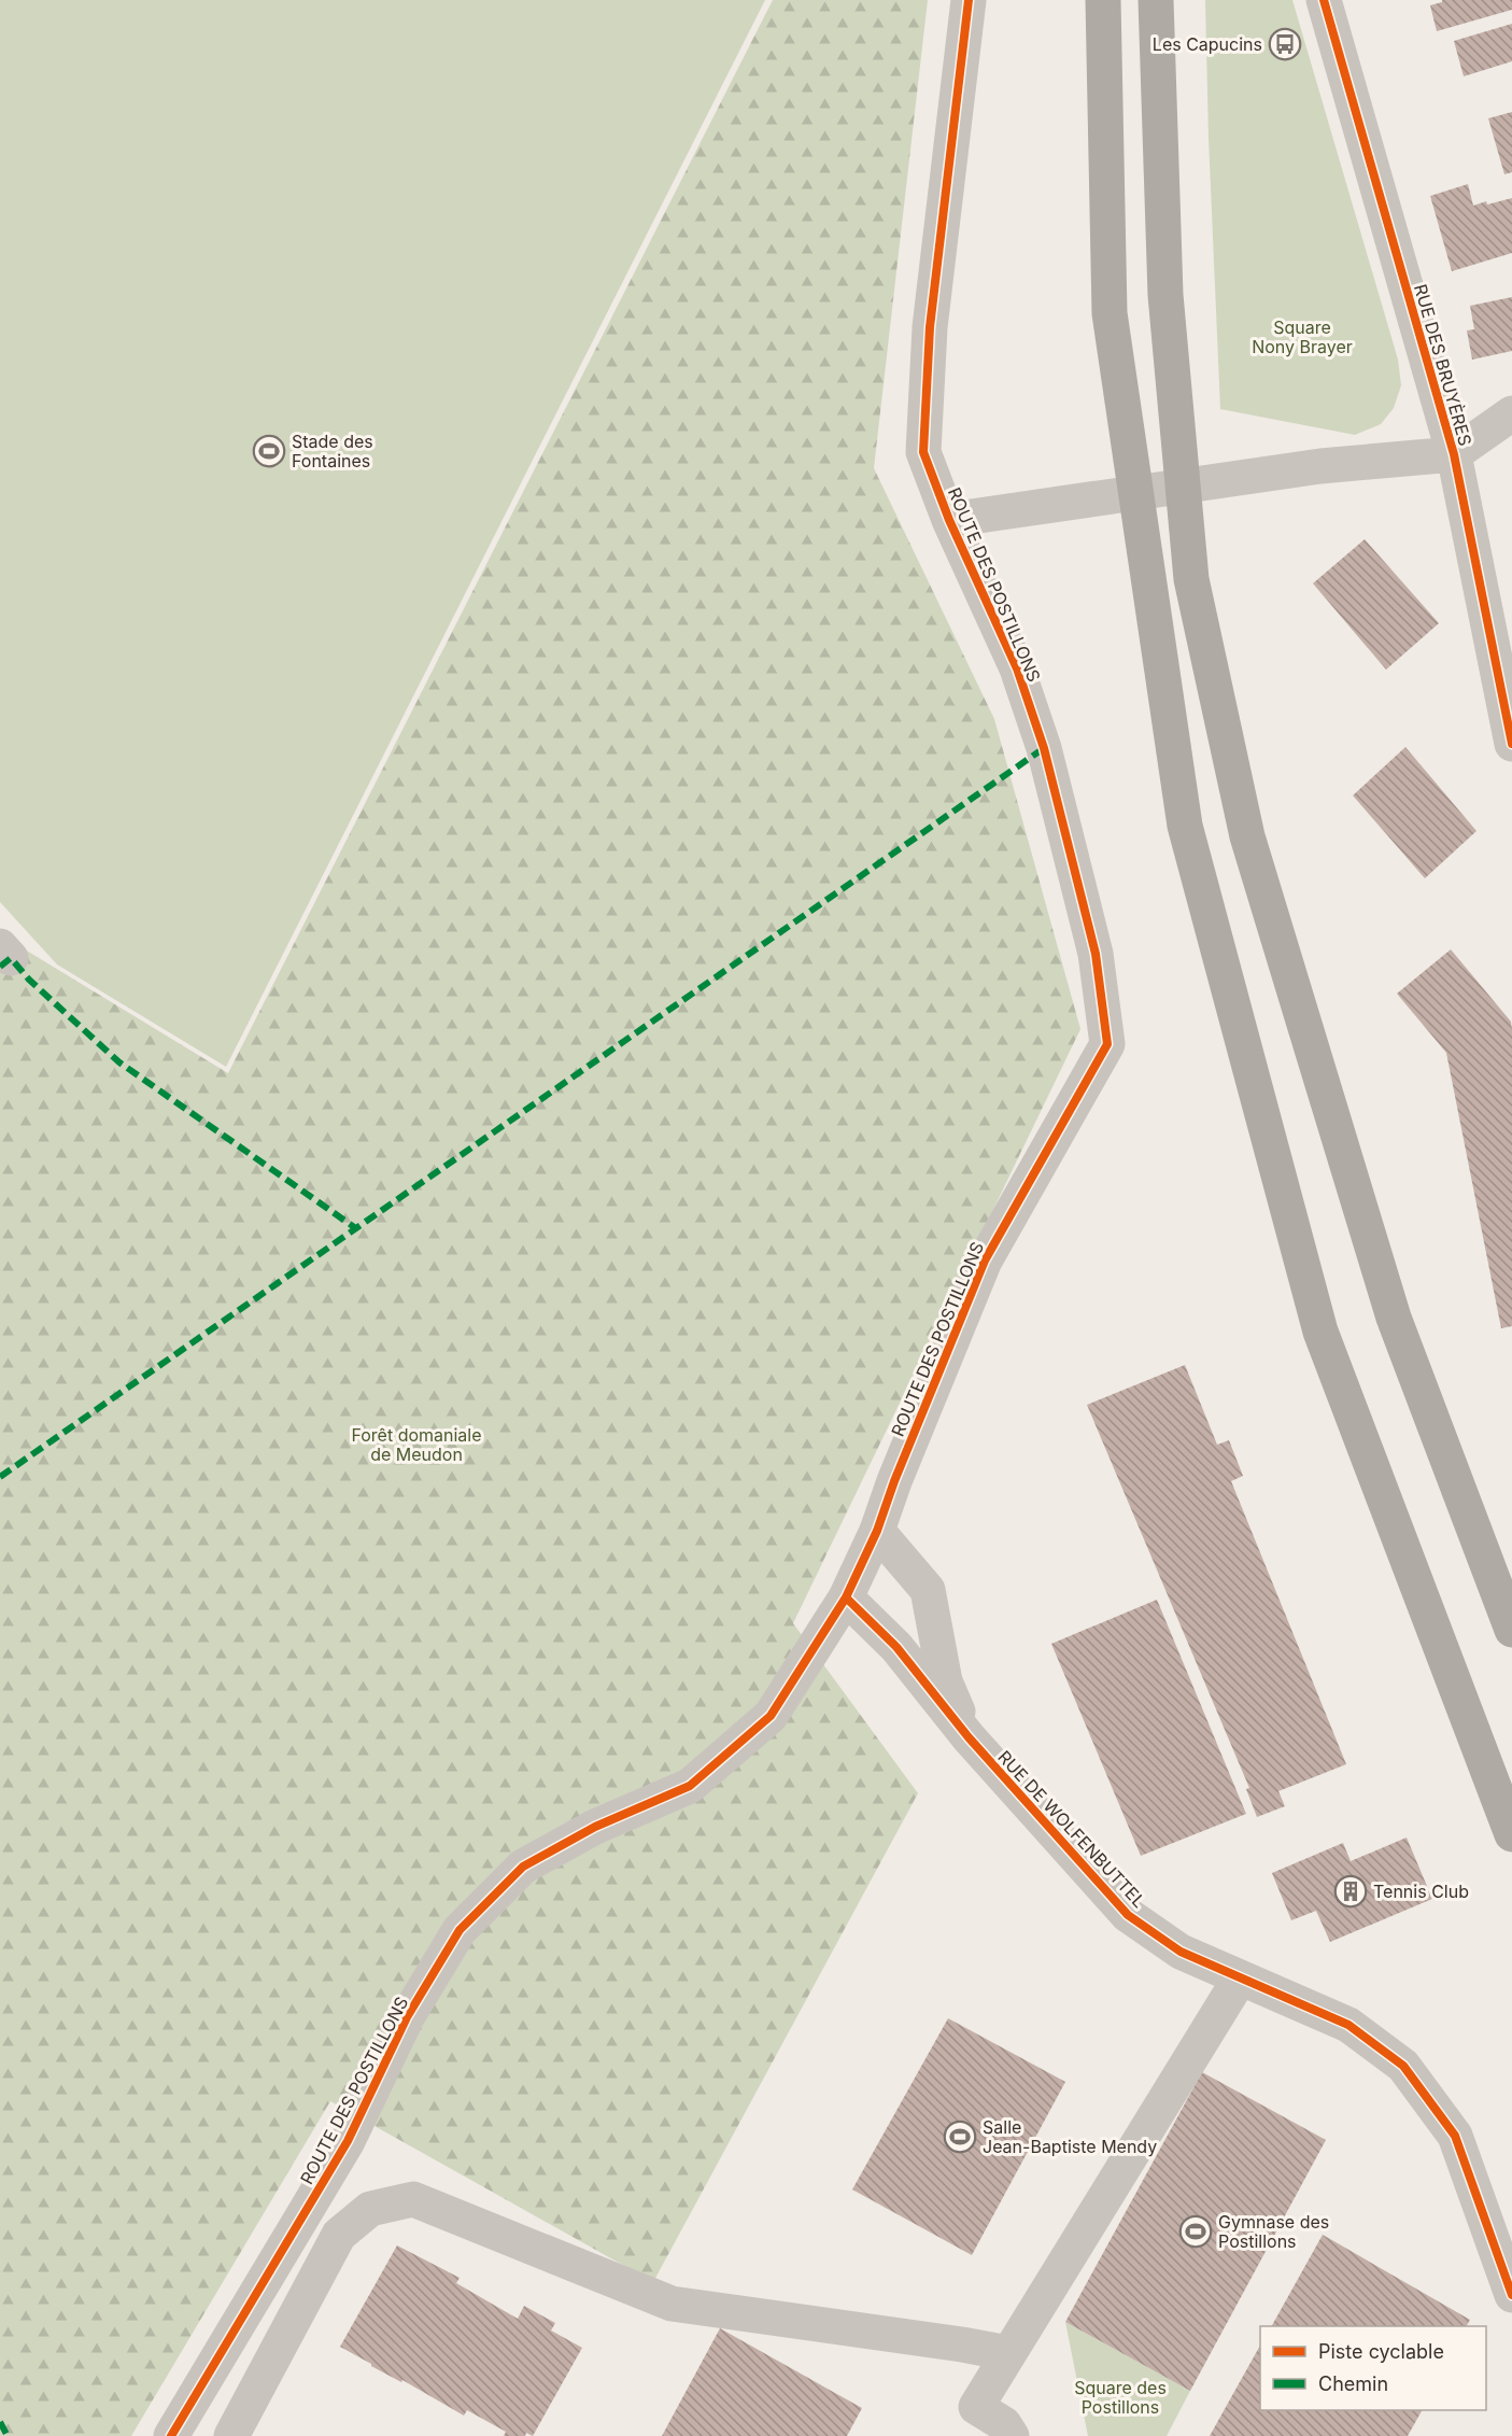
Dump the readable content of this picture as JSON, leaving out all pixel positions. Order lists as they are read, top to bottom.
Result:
{
  "streets": {
    "street": ["RUE DES BRUYÈRES", "ROUTE DES POSTILLONS", "RUE DE WOLFENBUTTEL"]
  },
  "crossings": [
    ["RUE DES BRUYÈRES", "ROUTE DES POSTILLONS"],
    ["ROUTE DES POSTILLONS", "RUE DE WOLFENBUTTEL"]
  ],
  "parks": ["Square Nony Brayer", "Forêt domaniale de Meudon", "Square des Postillons"],
  "places": {
    "bus stop": ["Les Capucins"],
    "sports": ["Stade des Fontaines", "Salle Jean-Baptiste Mendy", "Gymnase des Postillons"],
    "building": ["Tennis Club"]
  },
  "legend": ["Piste cyclable", "Chemin"]
}
